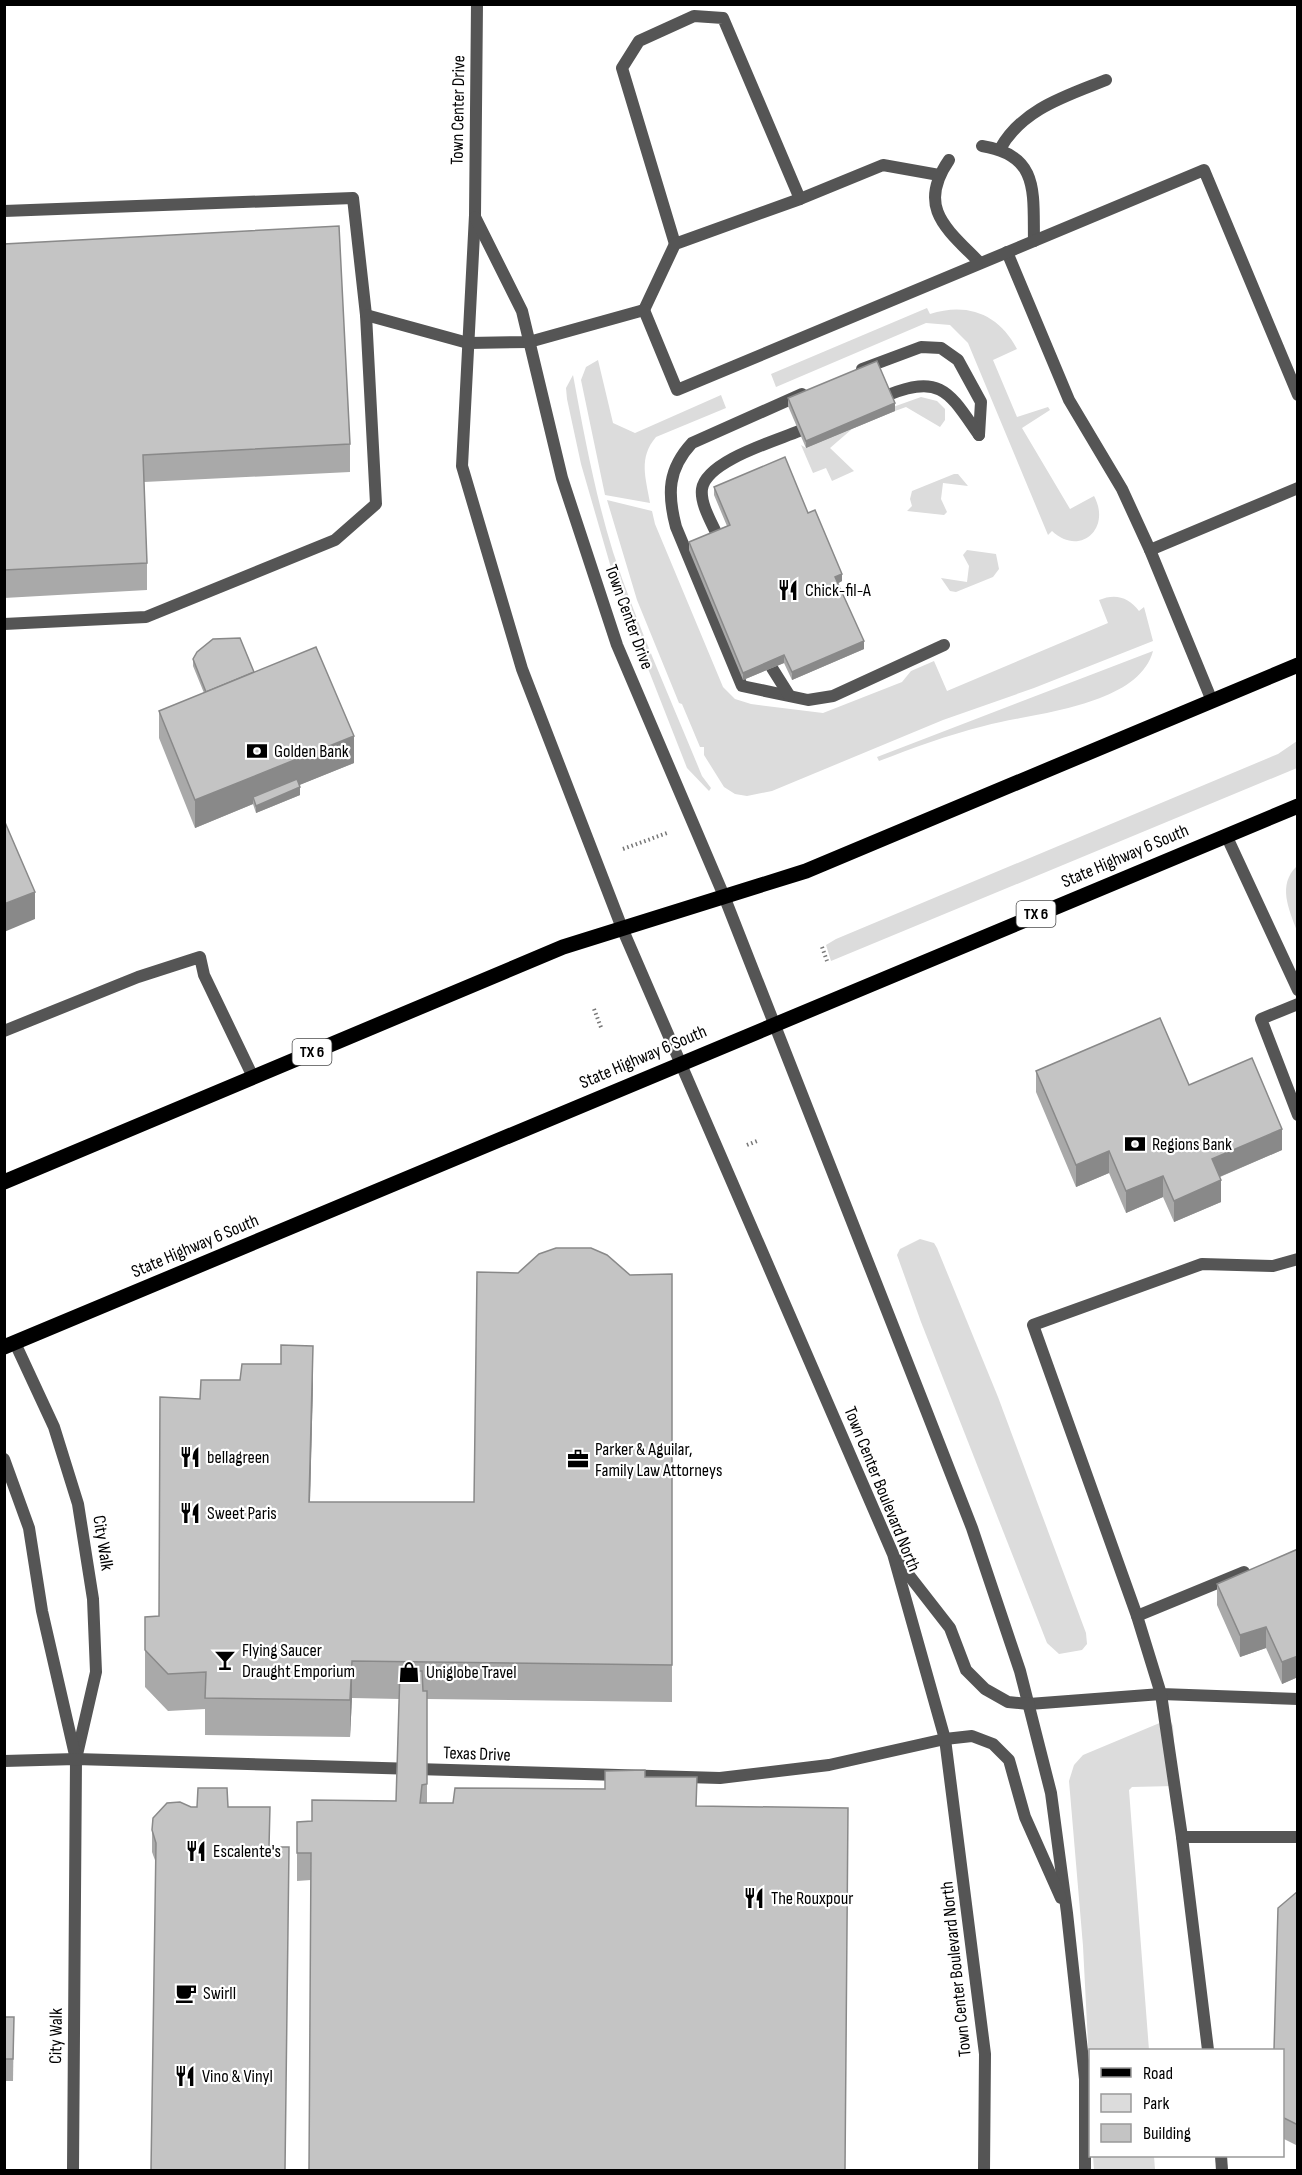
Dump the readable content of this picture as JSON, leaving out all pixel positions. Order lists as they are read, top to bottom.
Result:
{
  "streets": {
    "main road": ["State Highway 6 South", "TX 6"],
    "street": [
      "Town Center Drive",
      "Town Center Boulevard North",
      "City Walk",
      "Texas Drive"
    ]
  },
  "crossings": [
    ["Town Center Drive", "State Highway 6 South"],
    ["Town Center Drive", "TX 6"],
    ["Town Center Drive", "Town Center Boulevard North"],
    ["State Highway 6 South", "Town Center Boulevard North"],
    ["State Highway 6 South", "City Walk"],
    ["TX 6", "Town Center Boulevard North"],
    ["Town Center Boulevard North", "Texas Drive"],
    ["City Walk", "Texas Drive"]
  ],
  "places": {
    "restaurant": [
      "Chick-fil-A",
      "bellagreen",
      "Sweet Paris",
      "Escalente's",
      "The Rouxpour",
      "Vino & Vinyl"
    ],
    "bank": ["Golden Bank", "Regions Bank"],
    "office": ["Parker & Aguilar, Family Law Attorneys"],
    "bar": ["Flying Saucer Draught Emporium"],
    "shop": ["Uniglobe Travel"],
    "cafe": ["Swirll"]
  },
  "legend": ["Road", "Park", "Building"]
}
